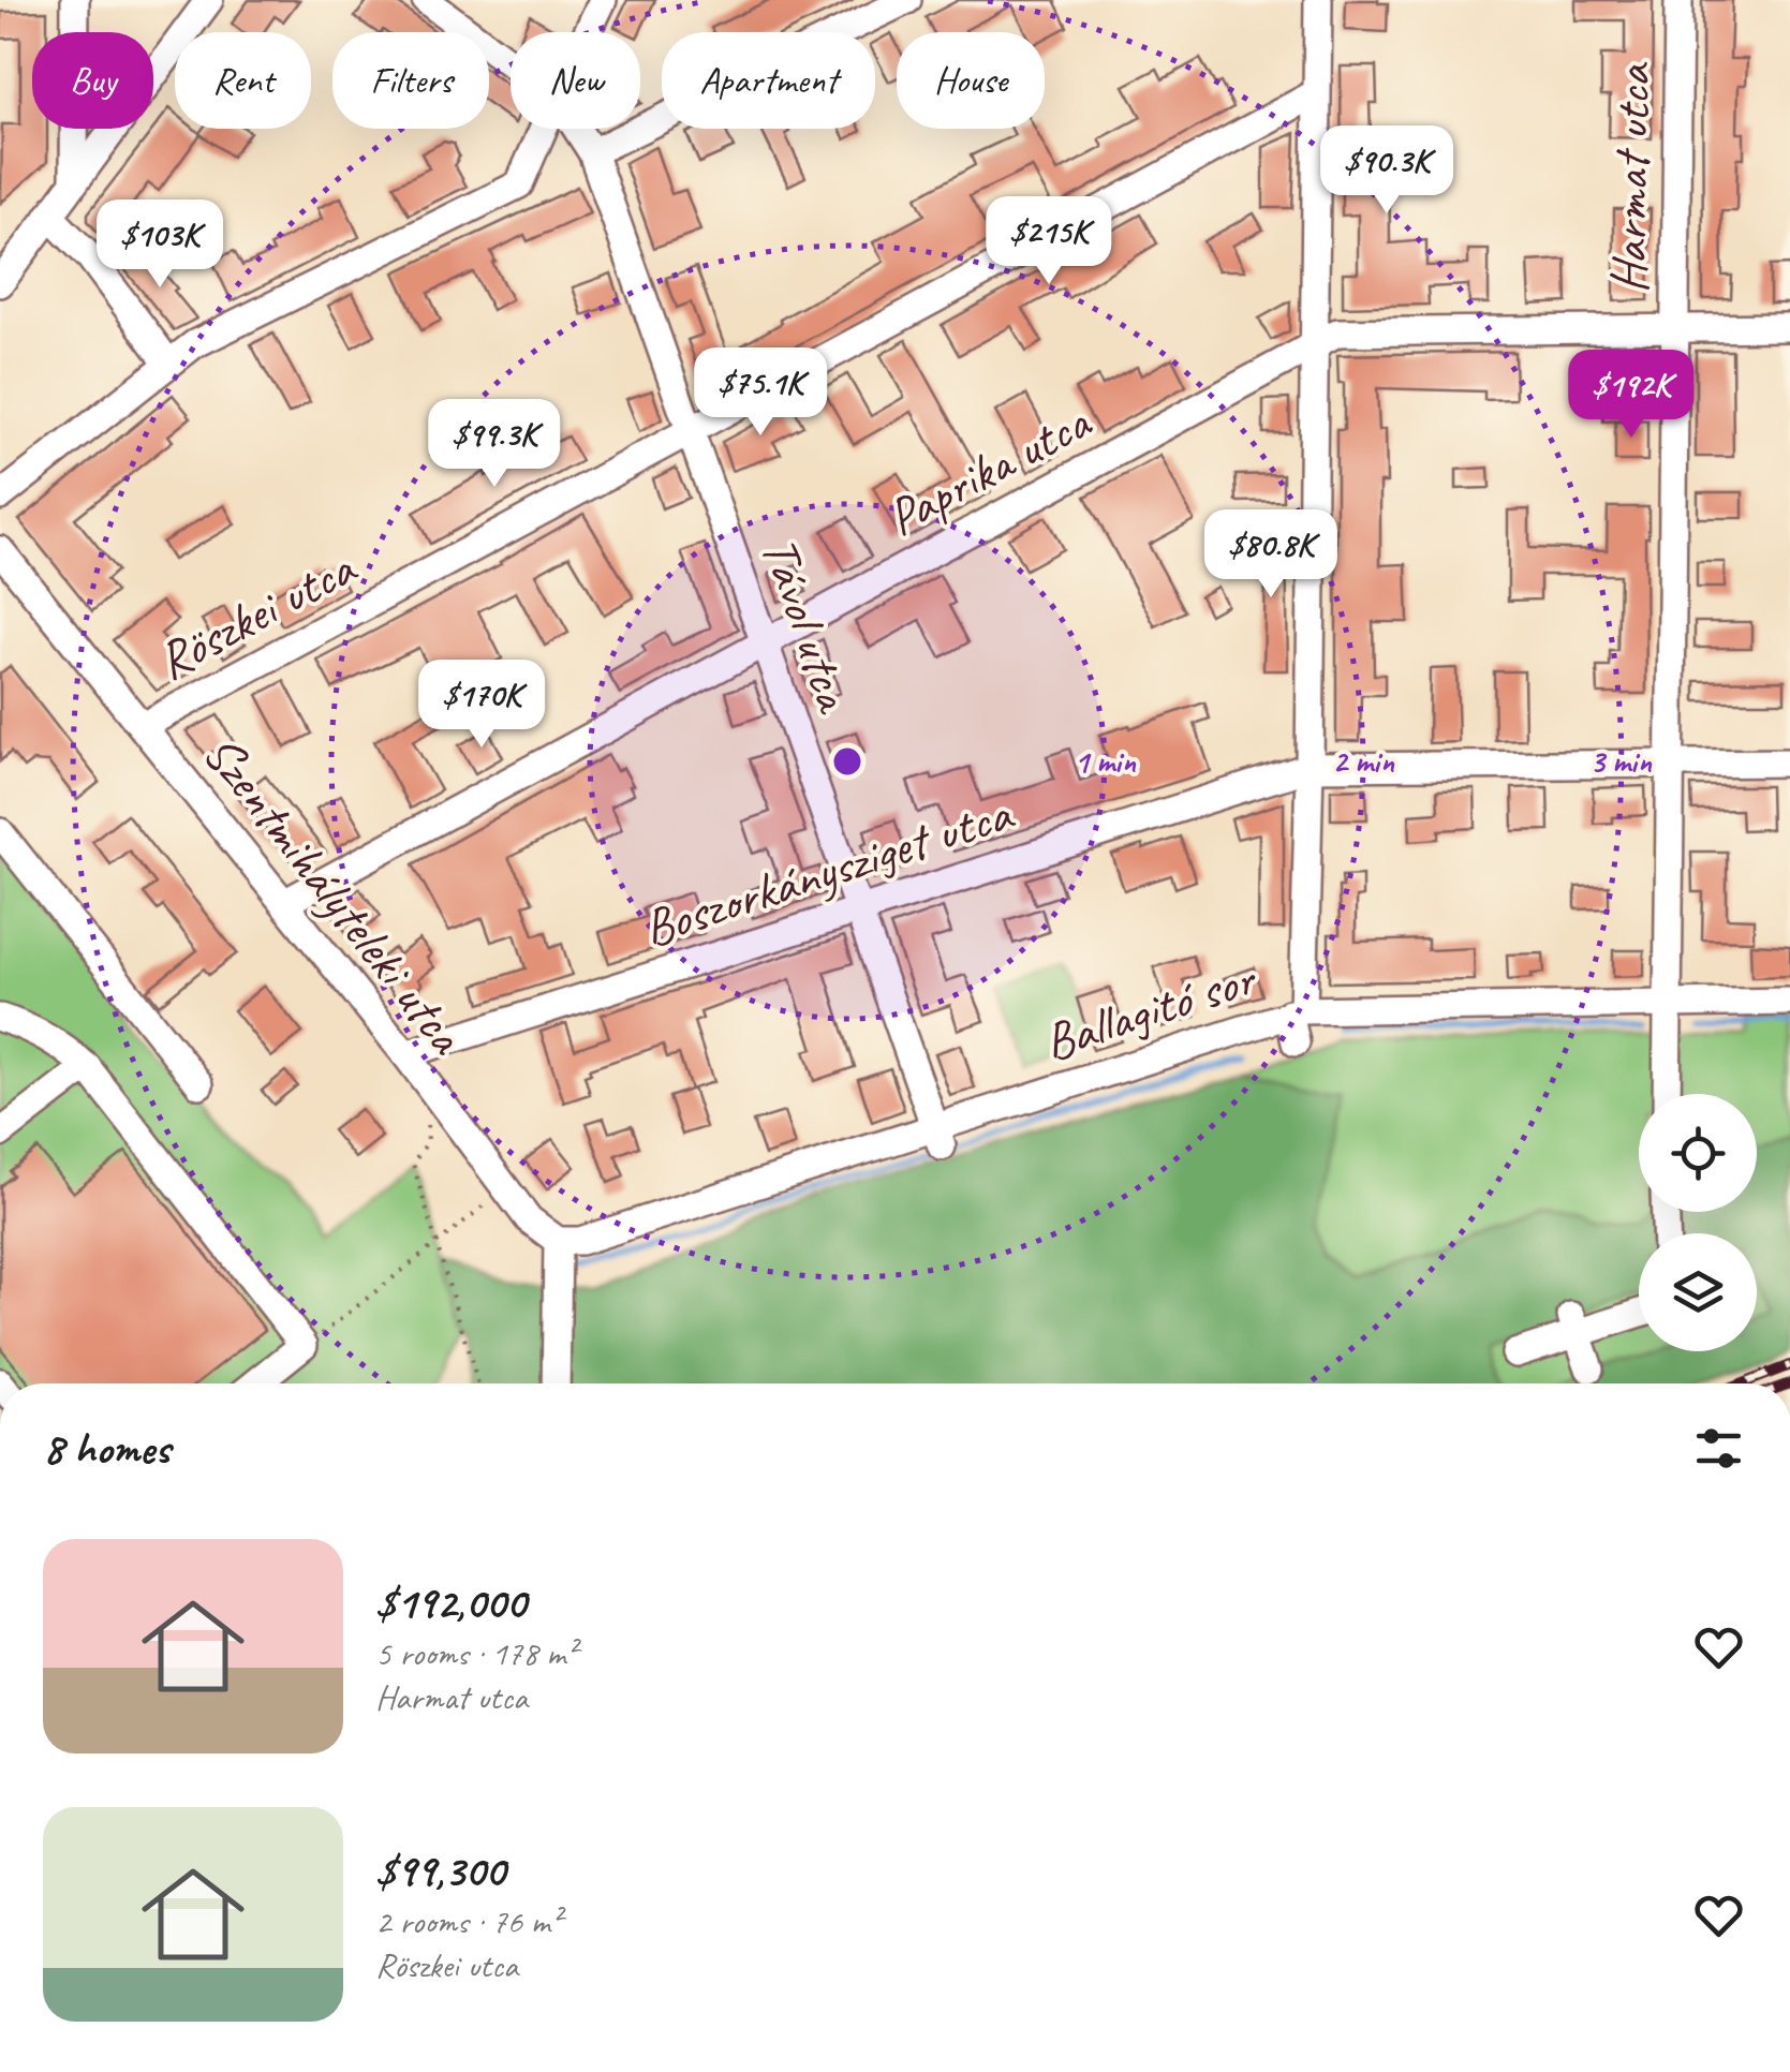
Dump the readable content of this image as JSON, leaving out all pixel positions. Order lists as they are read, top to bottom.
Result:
{
  "streets": {
    "street": [
      "Harmat utca",
      "Paprika utca",
      "Röszkei utca",
      "Távol utca",
      "Boszorkánysziget utca",
      "Szentmihályteleki utca",
      "Ballagitó sor"
    ]
  },
  "crossings": [
    ["Harmat utca", "Paprika utca"],
    ["Harmat utca", "Boszorkánysziget utca"],
    ["Harmat utca", "Ballagitó sor"],
    ["Paprika utca", "Távol utca"],
    ["Paprika utca", "Szentmihályteleki utca"],
    ["Röszkei utca", "Távol utca"],
    ["Röszkei utca", "Szentmihályteleki utca"],
    ["Távol utca", "Boszorkánysziget utca"],
    ["Távol utca", "Ballagitó sor"],
    ["Boszorkánysziget utca", "Szentmihályteleki utca"],
    ["Szentmihályteleki utca", "Ballagitó sor"]
  ],
  "page": {
    "chip": [
      "Buy",
      "Rent",
      "Filters",
      "New",
      "Apartment",
      "House"
    ],
    "price": [
      "$90.3K",
      "$215K",
      "$103K",
      "$75.1K",
      "$192K",
      "$99.3K",
      "$80.8K",
      "$170K"
    ],
    "heading": "8 homes",
    "list": [
      {
        "name": "$192,000",
        "note": "5 rooms · 178 m² · Harmat utca"
      },
      {
        "name": "$99,300",
        "note": "2 rooms · 76 m² · Röszkei utca"
      }
    ]
  },
  "rings": ["1 min", "2 min", "3 min"]
}
